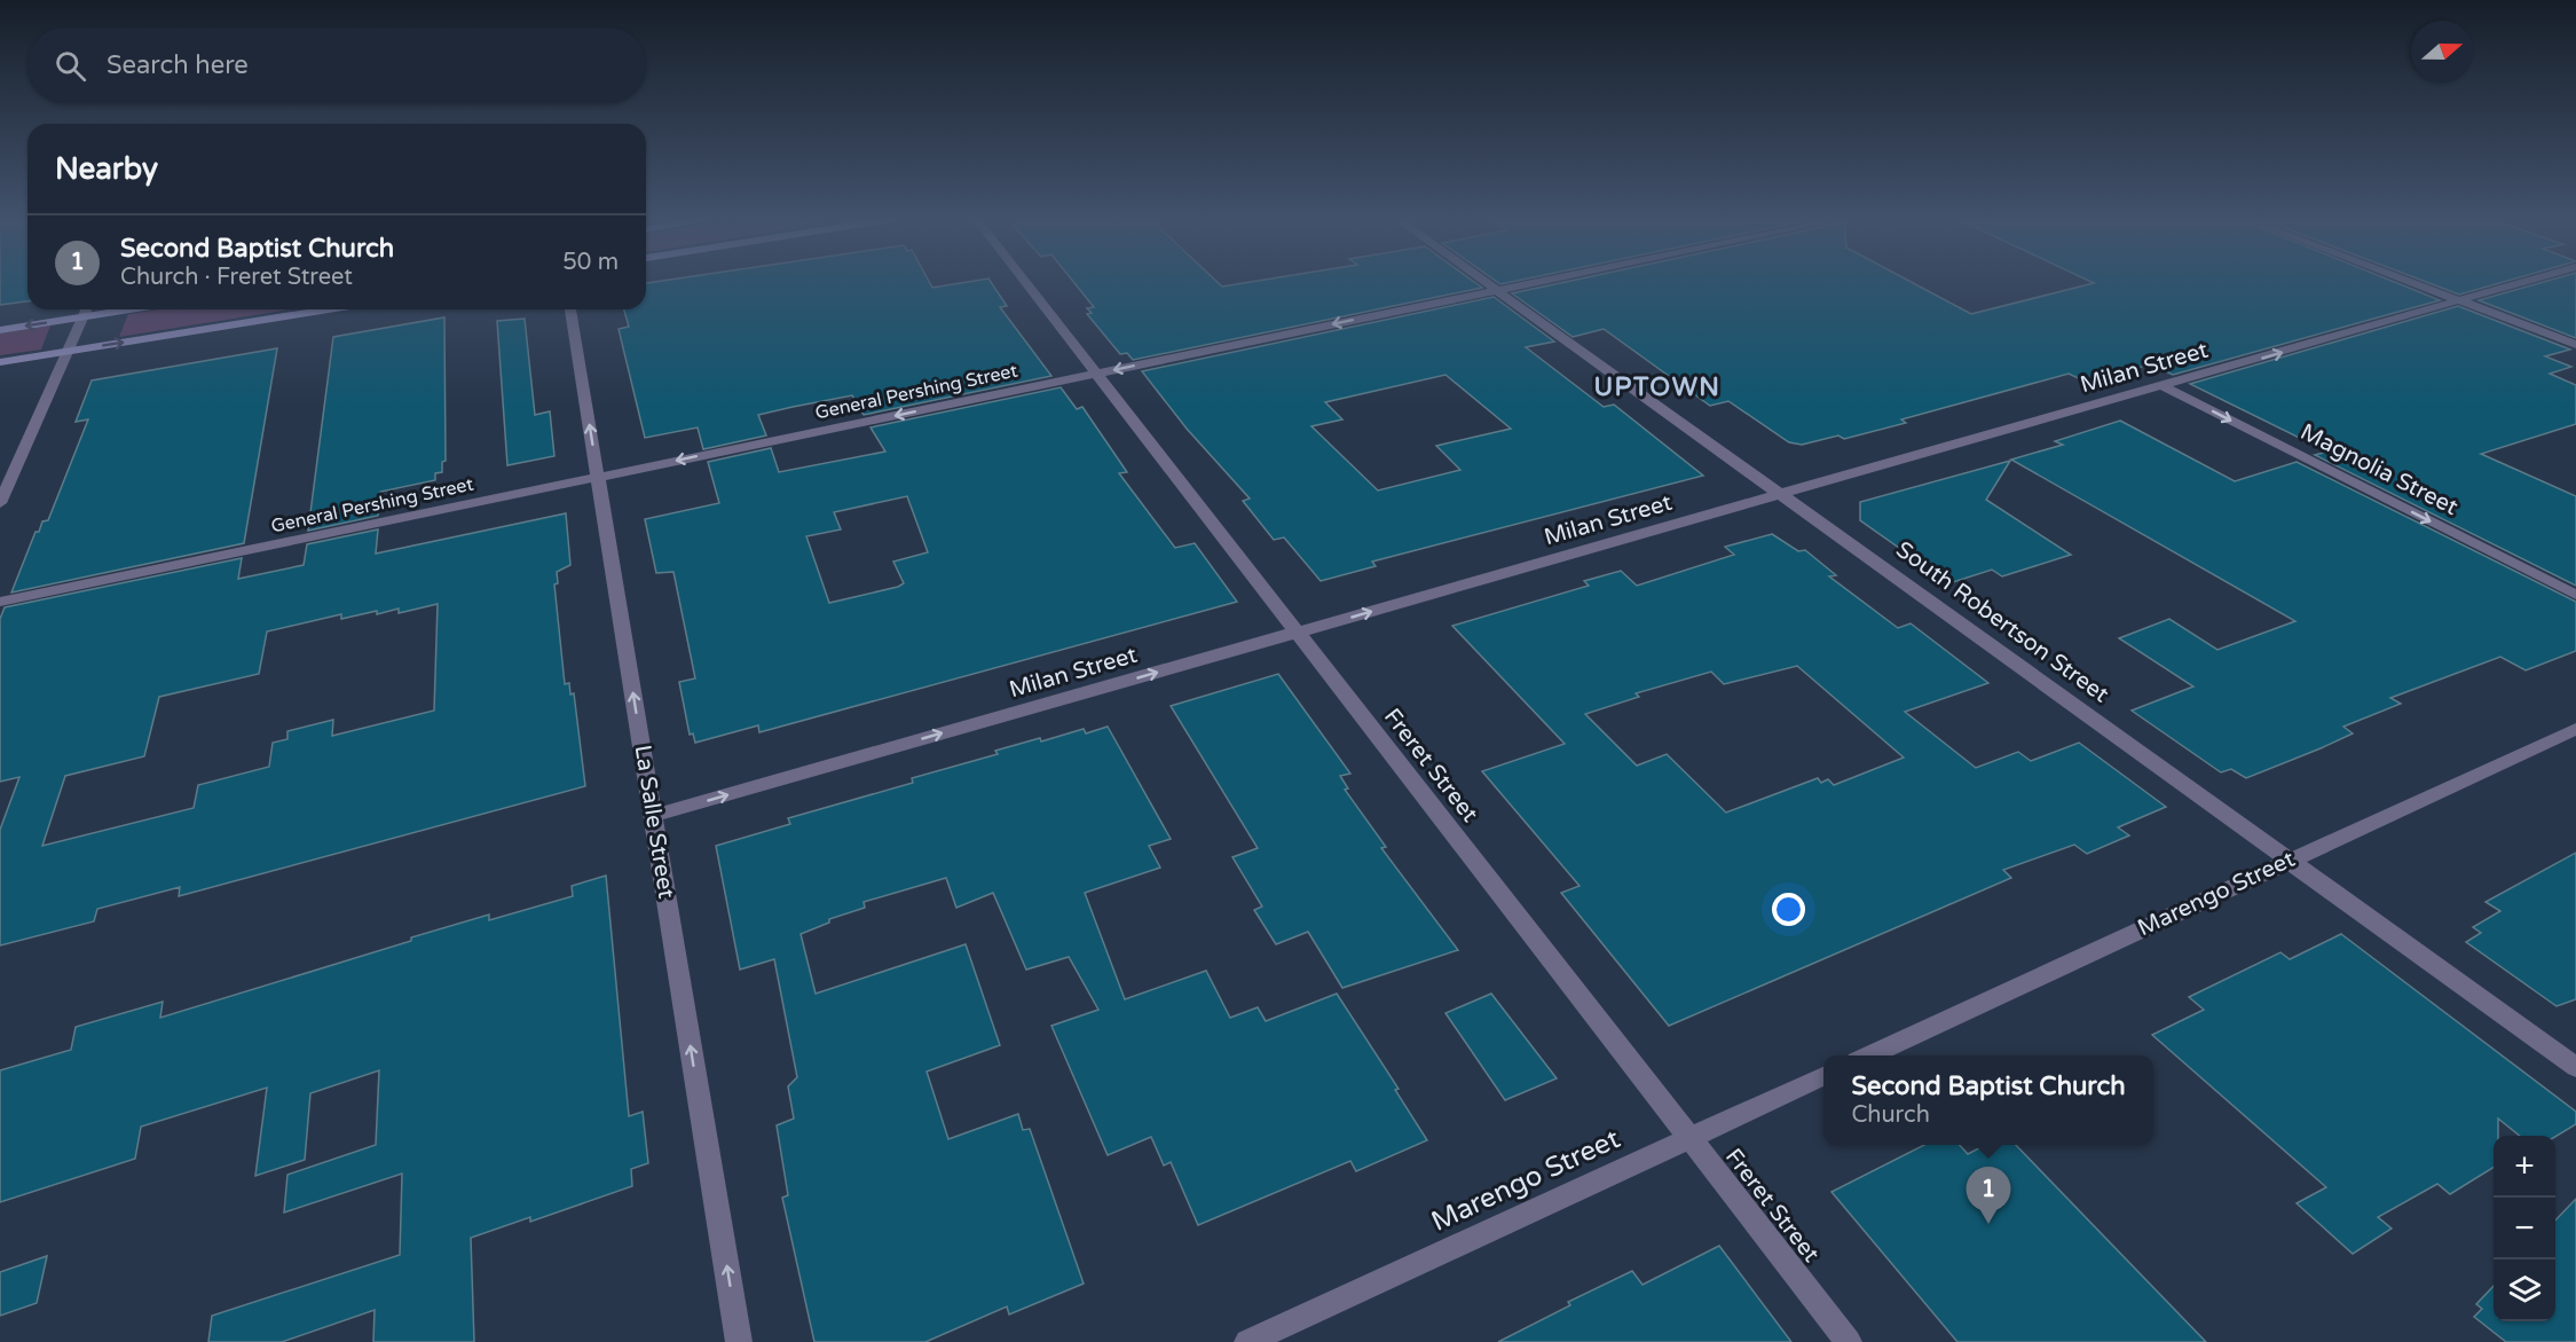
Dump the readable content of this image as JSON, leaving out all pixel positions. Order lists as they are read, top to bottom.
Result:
{
  "streets": {
    "street": [
      "Milan Street",
      "General Pershing Street",
      "Magnolia Street",
      "South Robertson Street",
      "Freret Street",
      "La Salle Street",
      "Marengo Street"
    ]
  },
  "crossings": [
    ["Milan Street", "Magnolia Street"],
    ["Milan Street", "South Robertson Street"],
    ["Milan Street", "Freret Street"],
    ["Milan Street", "La Salle Street"],
    ["General Pershing Street", "South Robertson Street"],
    ["General Pershing Street", "Freret Street"],
    ["General Pershing Street", "La Salle Street"],
    ["South Robertson Street", "Marengo Street"],
    ["Freret Street", "Marengo Street"]
  ],
  "one_way": [
    "Milan Street",
    "General Pershing Street",
    "Magnolia Street",
    "La Salle Street"
  ],
  "districts": ["UPTOWN"],
  "north": "right",
  "page": {
    "search": "Search here",
    "heading": "Nearby",
    "list": [
      {
        "mark": "1",
        "name": "Second Baptist Church",
        "note": "Church · Freret Street",
        "value": "50 m"
      }
    ],
    "popup": ["Second Baptist Church", "Church"],
    "map_buttons": ["+", "−"],
    "pins": "1"
  }
}
